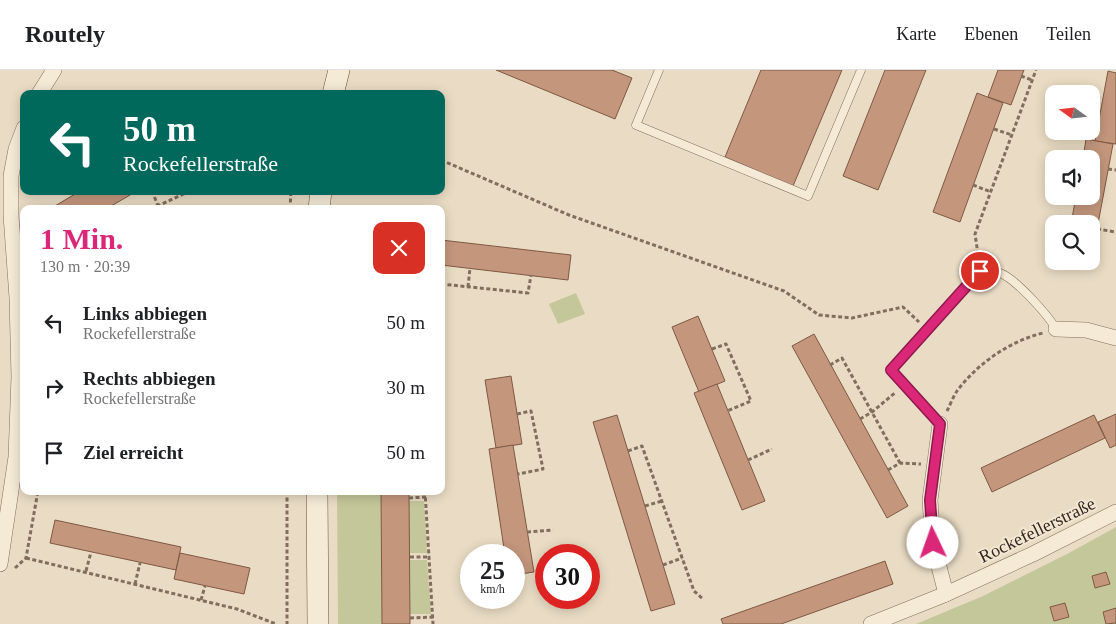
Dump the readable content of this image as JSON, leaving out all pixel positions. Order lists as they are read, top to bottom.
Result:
{
  "streets": {
    "street": ["Rockefellerstraße"]
  },
  "north": "left",
  "page": {
    "header": "Routely",
    "nav": ["Karte", "Ebenen", "Teilen"],
    "turn": ["50 m", "Rockefellerstraße"],
    "heading": ["1 Min.", "130 m · 20:39"],
    "list": [
      {
        "name": "Links abbiegen",
        "note": "Rockefellerstraße",
        "value": "50 m"
      },
      {
        "name": "Rechts abbiegen",
        "note": "Rockefellerstraße",
        "value": "30 m"
      },
      {
        "name": "Ziel erreicht",
        "value": "50 m"
      }
    ],
    "speed": "25 km/h",
    "limit": "30"
  }
}
